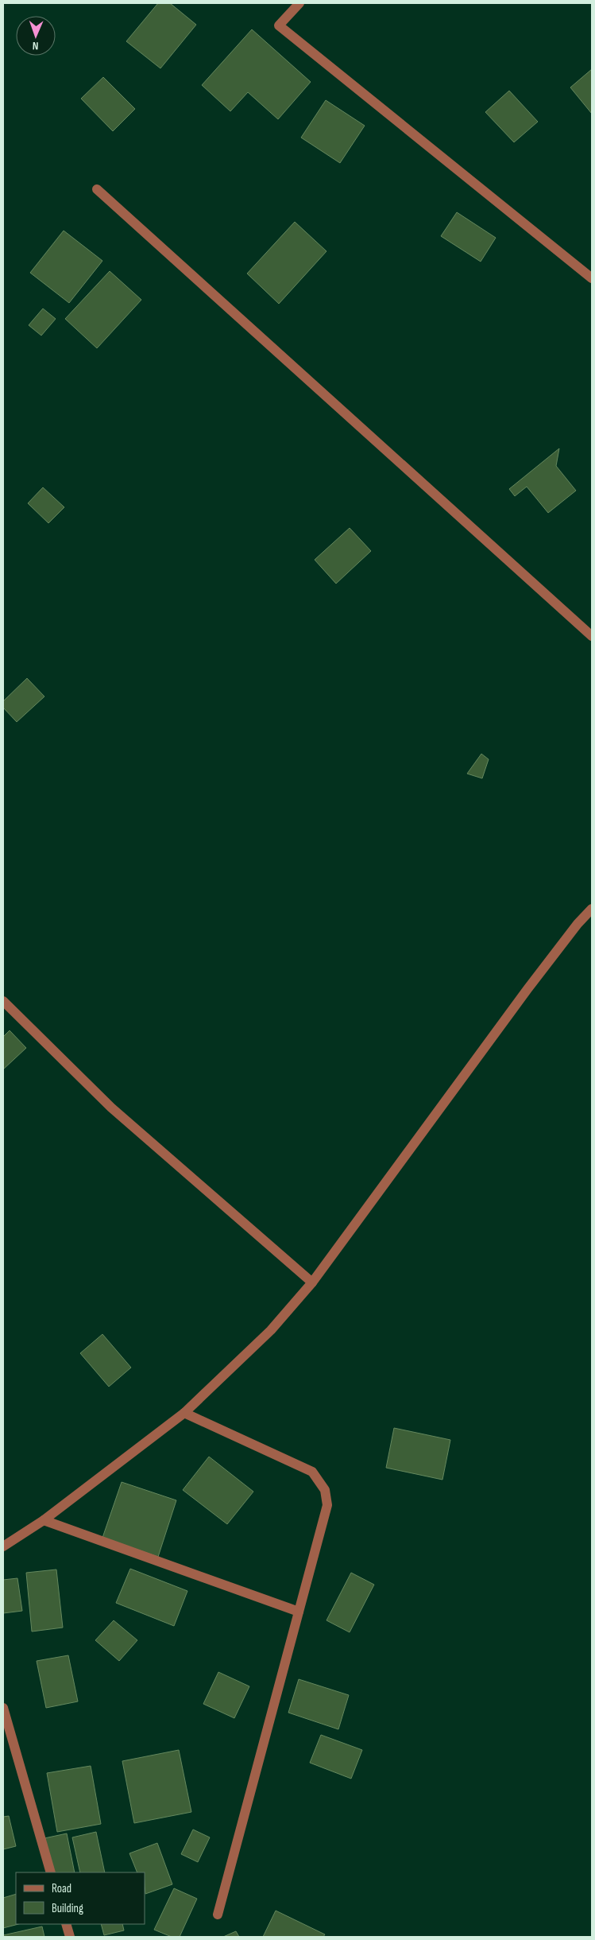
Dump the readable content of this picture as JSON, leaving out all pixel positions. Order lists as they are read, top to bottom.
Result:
{
  "legend": ["Road", "Building"],
  "north": "bottom"
}
